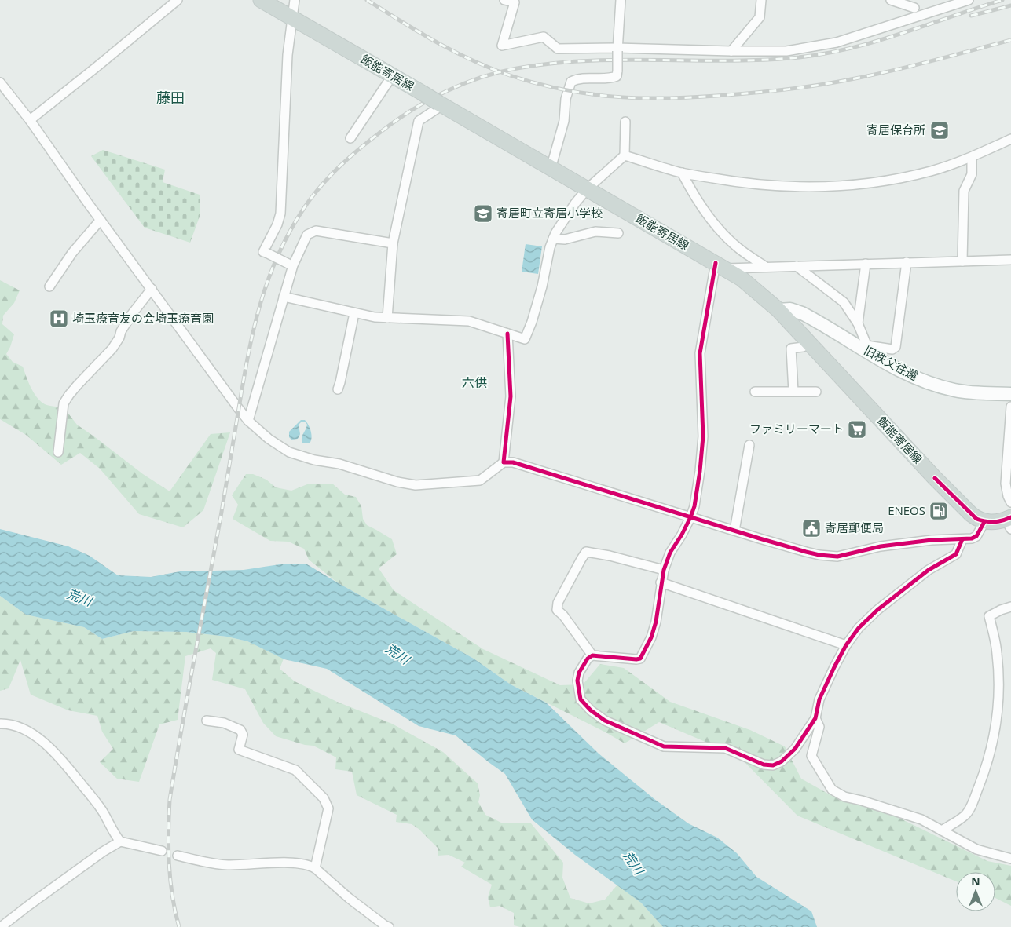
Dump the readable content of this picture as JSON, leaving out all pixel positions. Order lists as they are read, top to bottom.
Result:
{
  "streets": {
    "main road": ["飯能寄居線"],
    "street": ["旧秩父往還"]
  },
  "crossings": [
    ["飯能寄居線", "旧秩父往還"]
  ],
  "districts": ["藤田", "六供"],
  "water": ["荒川"],
  "places": {
    "school or university": ["寄居保育所", "寄居町立寄居小学校"],
    "hospital": ["埼玉療育友の会埼玉療育園"],
    "supermarket": ["ファミリーマート"],
    "fuel station": ["ENEOS"],
    "public building": ["寄居郵便局"]
  },
  "north": "top"
}
